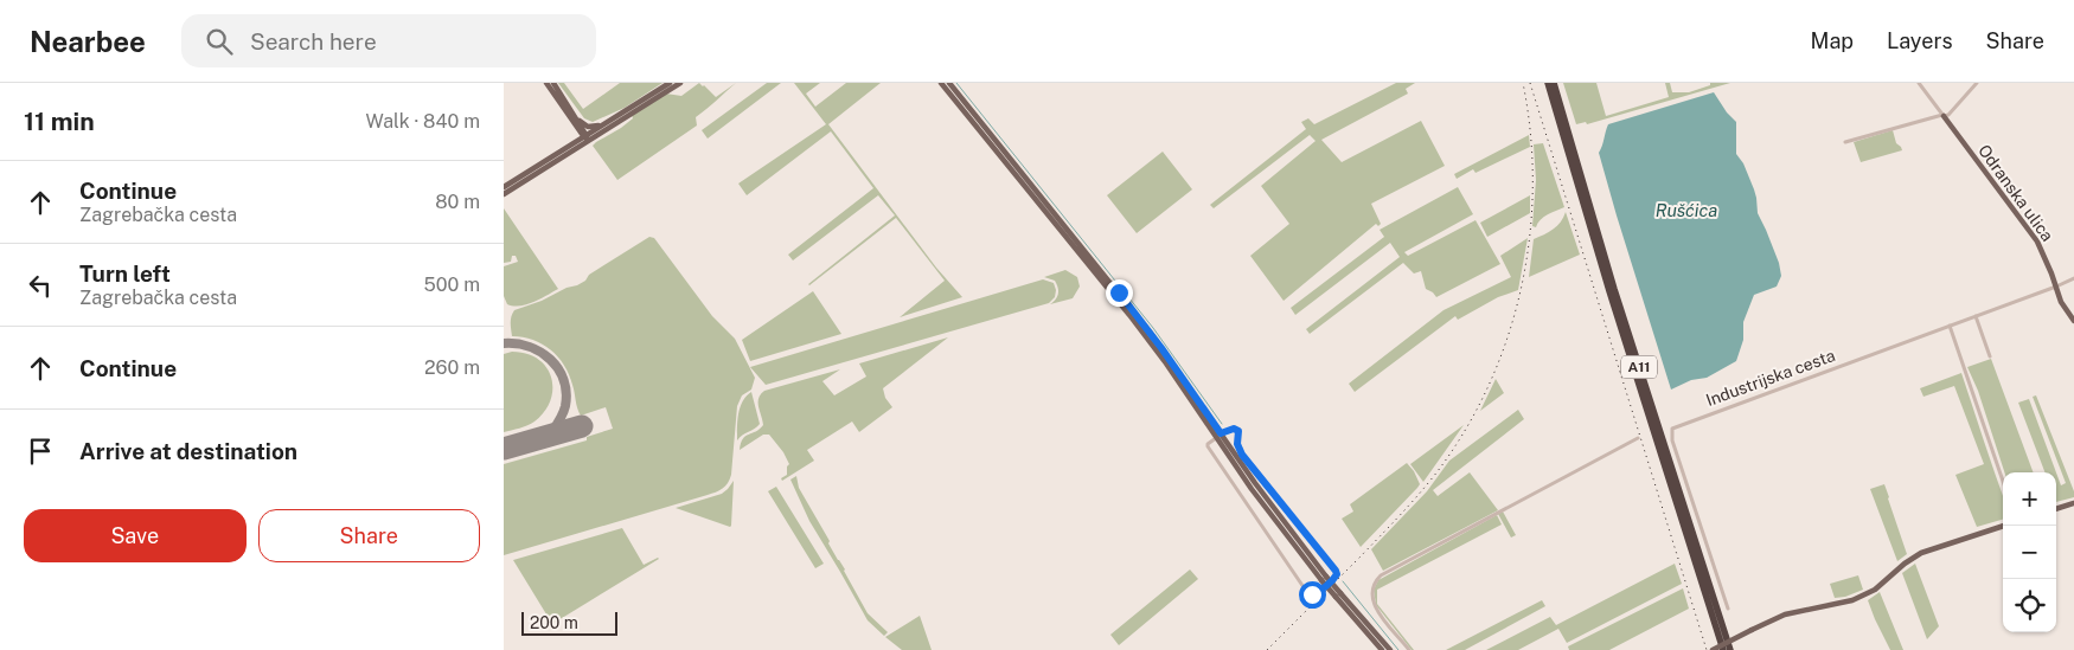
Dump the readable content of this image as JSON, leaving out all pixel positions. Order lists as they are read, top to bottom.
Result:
{
  "streets": {
    "highway": ["A11"],
    "main road": ["Odranska ulica"],
    "street": ["Industrijska cesta"]
  },
  "crossings": [
    ["Odranska ulica", "Industrijska cesta"]
  ],
  "water": ["Rušćica"],
  "scale_bar": "200 m",
  "page": {
    "header": "Nearbee",
    "search": "Search here",
    "nav": ["Map", "Layers", "Share"],
    "heading": ["11 min", "Walk · 840 m"],
    "list": [
      ["Continue", "Zagrebačka cesta", "80 m"],
      ["Turn left", "Zagrebačka cesta", "500 m"],
      ["Continue", "260 m"],
      "Arrive at destination"
    ],
    "map_buttons": ["+", "−"],
    "buttons": ["Save", "Share"],
    "scale": "200 m"
  }
}
